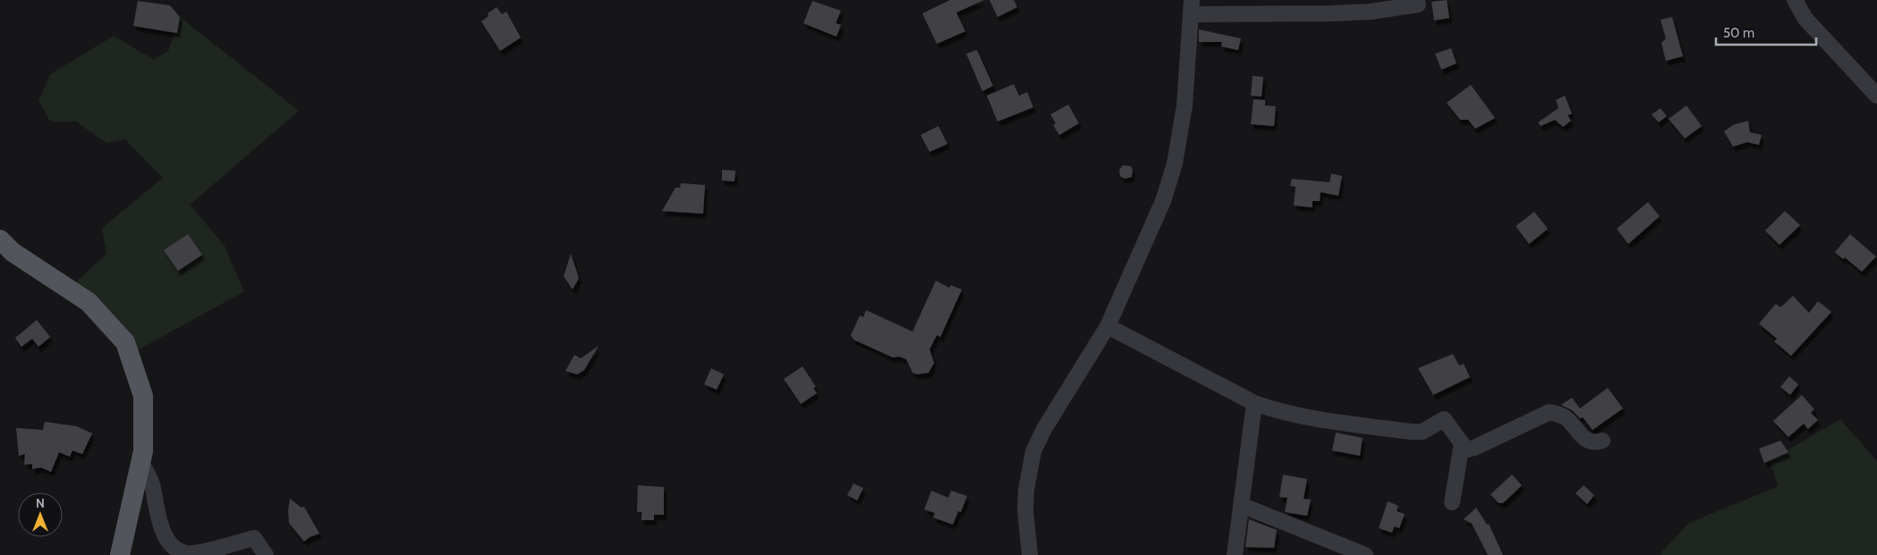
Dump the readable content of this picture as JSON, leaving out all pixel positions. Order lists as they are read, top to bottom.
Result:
{
  "scale_bar": "50 m",
  "north": "top"
}
